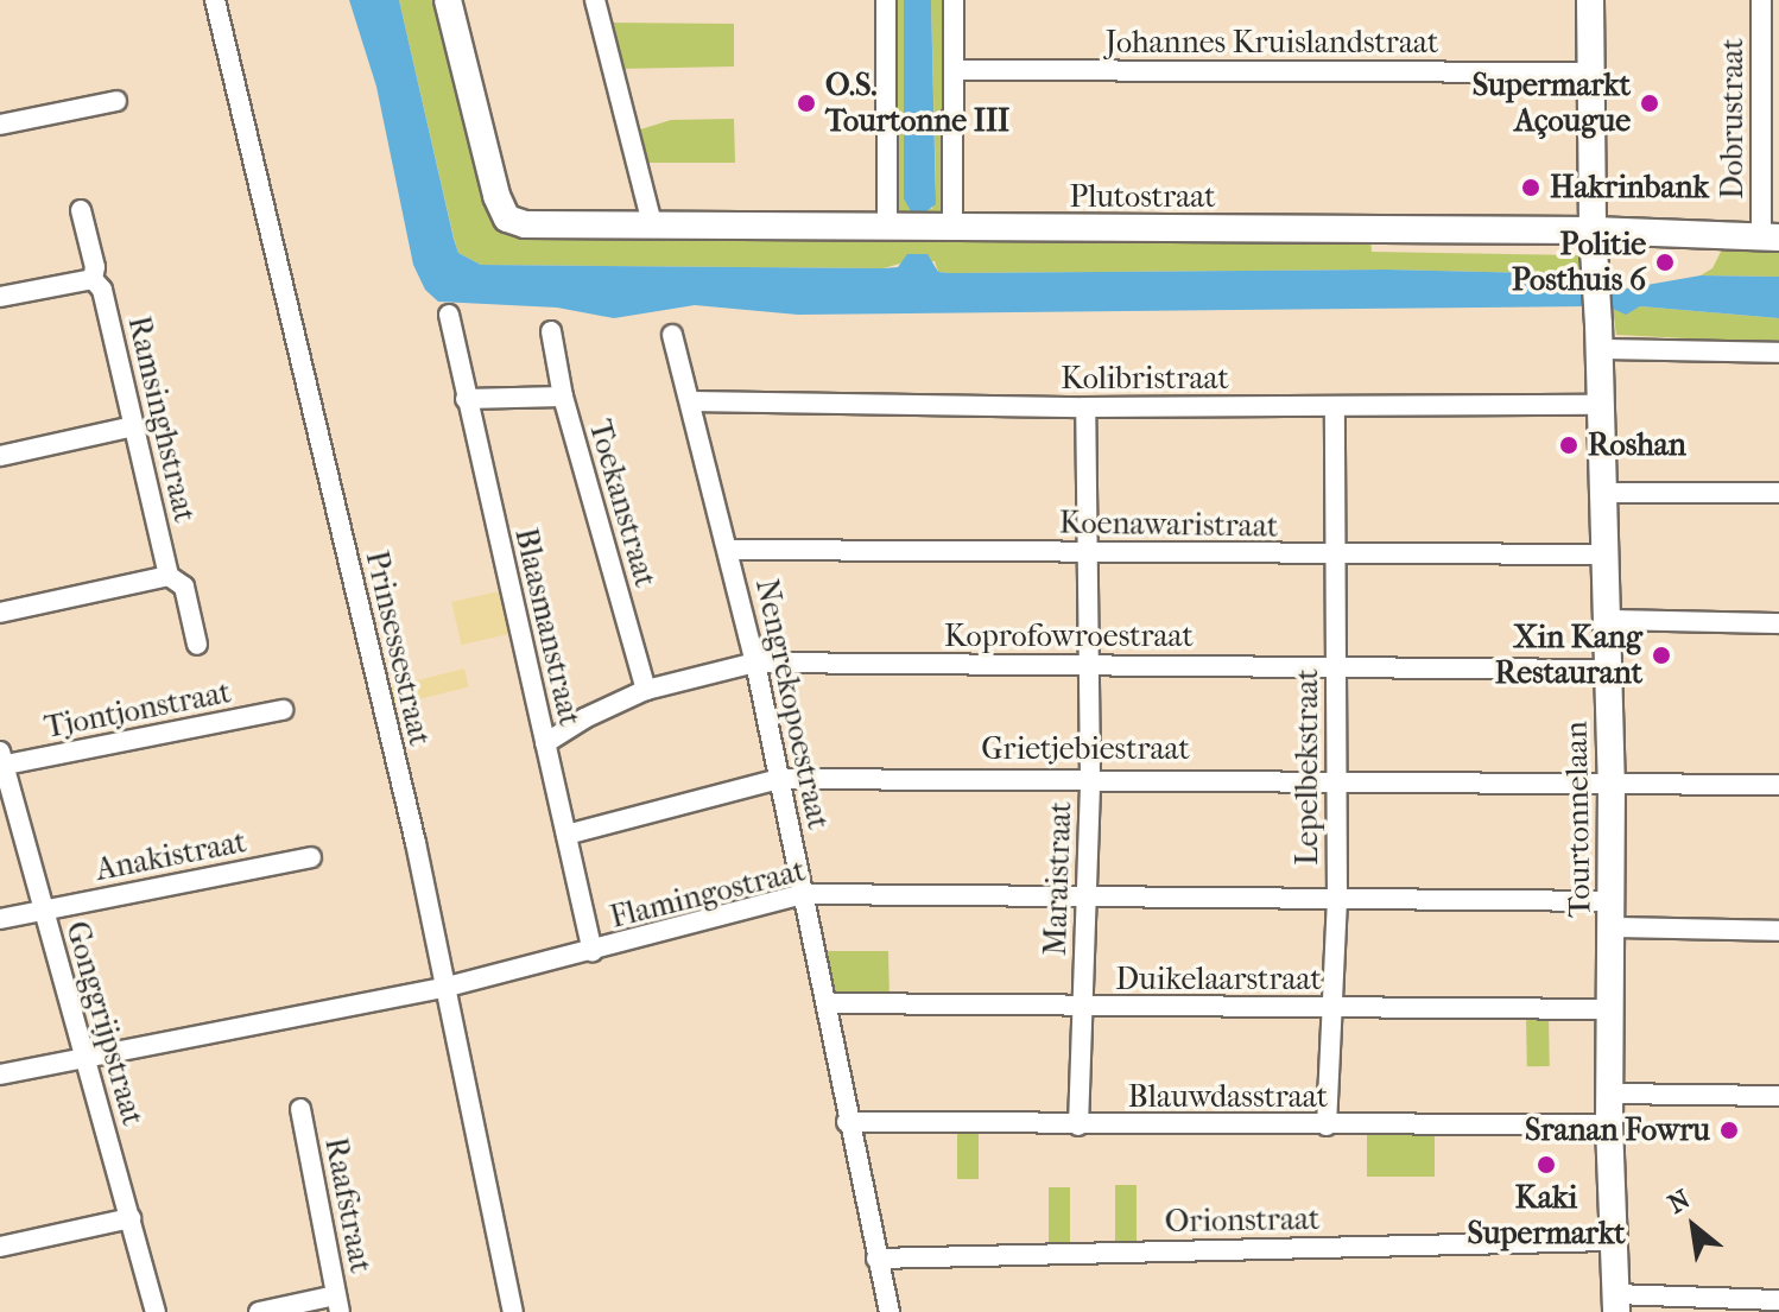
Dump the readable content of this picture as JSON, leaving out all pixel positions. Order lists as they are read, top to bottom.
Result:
{
  "streets": {
    "street": [
      "Johannes Kruislandstraat",
      "Dobrustraat",
      "Plutostraat",
      "Kolibristraat",
      "Ramsinghstraat",
      "Toekanstraat",
      "Koenawaristraat",
      "Blaasmanstraat",
      "Koprofowroestraat",
      "Prinsessestraat",
      "Nengrekopoestraat",
      "Tjontjonstraat",
      "Grietjebiestraat",
      "Lepelbekstraat",
      "Tourtonnelaan",
      "Anakistraat",
      "Maraistraat",
      "Flamingostraat",
      "Duikelaarstraat",
      "Gonggrijpstraat",
      "Blauwdasstraat",
      "Raafstraat",
      "Orionstraat"
    ]
  },
  "crossings": [
    ["Johannes Kruislandstraat", "Tourtonnelaan"],
    ["Dobrustraat", "Plutostraat"],
    ["Plutostraat", "Tourtonnelaan"],
    ["Kolibristraat", "Nengrekopoestraat"],
    ["Kolibristraat", "Lepelbekstraat"],
    ["Kolibristraat", "Tourtonnelaan"],
    ["Kolibristraat", "Maraistraat"],
    ["Toekanstraat", "Koprofowroestraat"],
    ["Koenawaristraat", "Nengrekopoestraat"],
    ["Koenawaristraat", "Lepelbekstraat"],
    ["Koenawaristraat", "Tourtonnelaan"],
    ["Koenawaristraat", "Maraistraat"],
    ["Blaasmanstraat", "Koprofowroestraat"],
    ["Blaasmanstraat", "Grietjebiestraat"],
    ["Blaasmanstraat", "Flamingostraat"],
    ["Koprofowroestraat", "Nengrekopoestraat"],
    ["Koprofowroestraat", "Lepelbekstraat"],
    ["Koprofowroestraat", "Tourtonnelaan"],
    ["Koprofowroestraat", "Maraistraat"],
    ["Prinsessestraat", "Flamingostraat"],
    ["Nengrekopoestraat", "Grietjebiestraat"],
    ["Nengrekopoestraat", "Flamingostraat"],
    ["Nengrekopoestraat", "Duikelaarstraat"],
    ["Nengrekopoestraat", "Blauwdasstraat"],
    ["Nengrekopoestraat", "Orionstraat"],
    ["Tjontjonstraat", "Gonggrijpstraat"],
    ["Grietjebiestraat", "Lepelbekstraat"],
    ["Grietjebiestraat", "Tourtonnelaan"],
    ["Grietjebiestraat", "Maraistraat"],
    ["Lepelbekstraat", "Flamingostraat"],
    ["Lepelbekstraat", "Duikelaarstraat"],
    ["Lepelbekstraat", "Blauwdasstraat"],
    ["Tourtonnelaan", "Flamingostraat"],
    ["Tourtonnelaan", "Duikelaarstraat"],
    ["Tourtonnelaan", "Blauwdasstraat"],
    ["Tourtonnelaan", "Orionstraat"],
    ["Anakistraat", "Gonggrijpstraat"],
    ["Maraistraat", "Flamingostraat"],
    ["Maraistraat", "Duikelaarstraat"],
    ["Maraistraat", "Blauwdasstraat"],
    ["Flamingostraat", "Gonggrijpstraat"]
  ],
  "places": [
    "O.S. Tourtonne III",
    "Supermarkt Açougue",
    "Hakrinbank",
    "Politie Posthuis 6",
    "Roshan",
    "Xin Kang Restaurant",
    "Sranan Fowru",
    "Kaki Supermarkt"
  ],
  "north": "top left"
}
